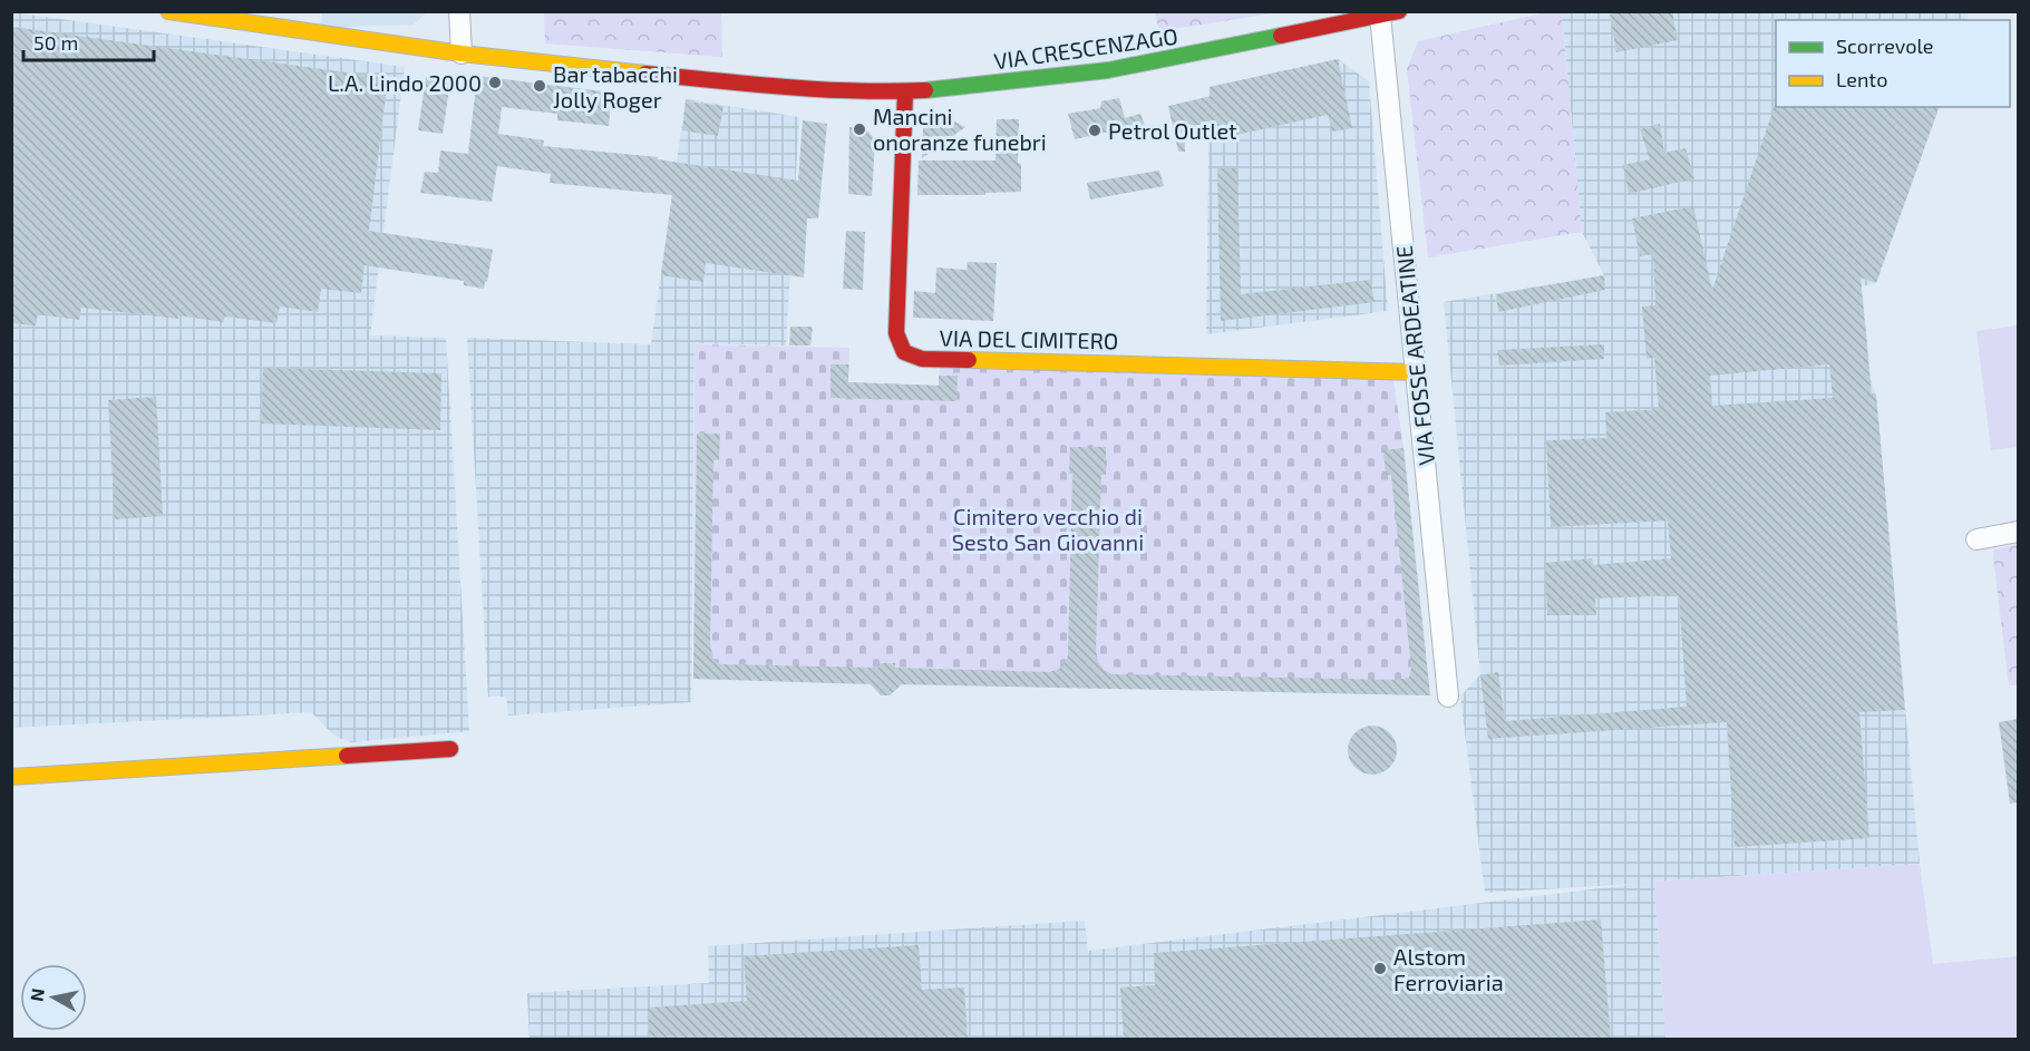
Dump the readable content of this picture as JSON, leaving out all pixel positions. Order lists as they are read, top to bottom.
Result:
{
  "streets": {
    "street": ["VIA CRESCENZAGO", "VIA DEL CIMITERO", "VIA FOSSE ARDEATINE"]
  },
  "crossings": [
    ["VIA CRESCENZAGO", "VIA DEL CIMITERO"],
    ["VIA CRESCENZAGO", "VIA FOSSE ARDEATINE"],
    ["VIA DEL CIMITERO", "VIA FOSSE ARDEATINE"]
  ],
  "parks": ["Cimitero vecchio di Sesto San Giovanni"],
  "places": [
    "L.A. Lindo 2000",
    "Bar tabacchi Jolly Roger",
    "Mancini onoranze funebri",
    "Petrol Outlet",
    "Alstom Ferroviaria"
  ],
  "legend": ["Scorrevole", "Lento"],
  "scale_bar": "50 m",
  "north": "left"
}
